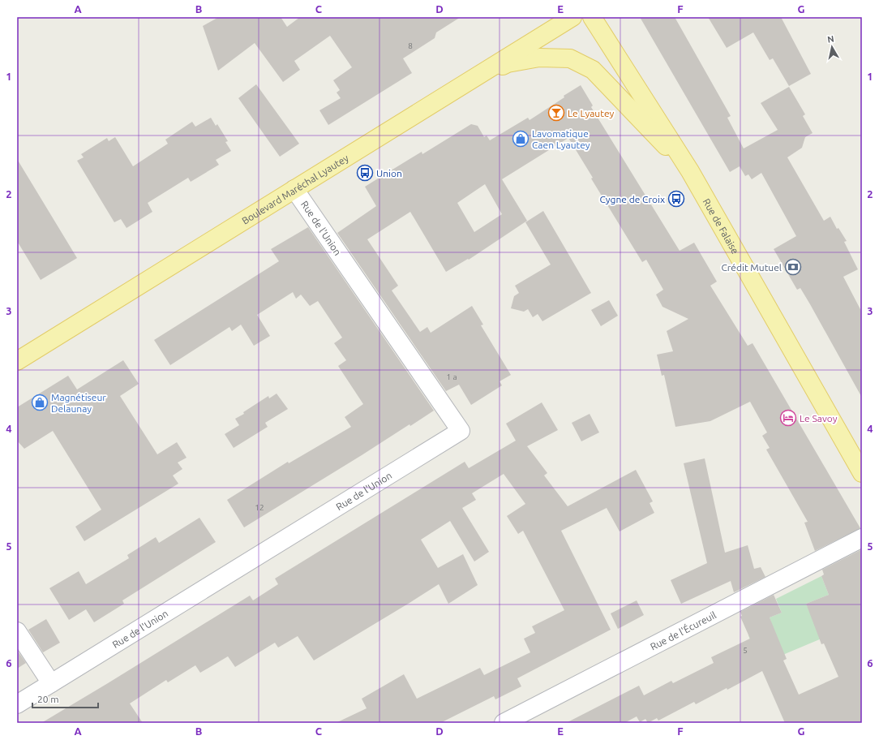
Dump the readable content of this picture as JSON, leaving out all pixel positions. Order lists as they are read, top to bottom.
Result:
{
  "streets": {
    "main road": ["Boulevard Maréchal Lyautey", "Rue de Falaise"],
    "street": ["Rue de l'Union", "Rue de l'Écureuil"]
  },
  "crossings": [
    ["Boulevard Maréchal Lyautey", "Rue de l'Union"]
  ],
  "places": {
    "bar": ["Le Lyautey"],
    "shop": ["Lavomatique Caen Lyautey", "Magnétiseur Delaunay"],
    "bus stop": ["Union", "Cygne de Croix"],
    "bank": ["Crédit Mutuel"],
    "hotel": ["Le Savoy"]
  },
  "house_numbers": [
    "8",
    "1 a",
    "12",
    "5"
  ],
  "scale_bar": "20 m",
  "north": "top",
  "grid": {
    "columns": [
      "A",
      "B",
      "C",
      "D",
      "E",
      "F",
      "G"
    ],
    "rows": [
      "1",
      "2",
      "3",
      "4",
      "5",
      "6"
    ]
  }
}
